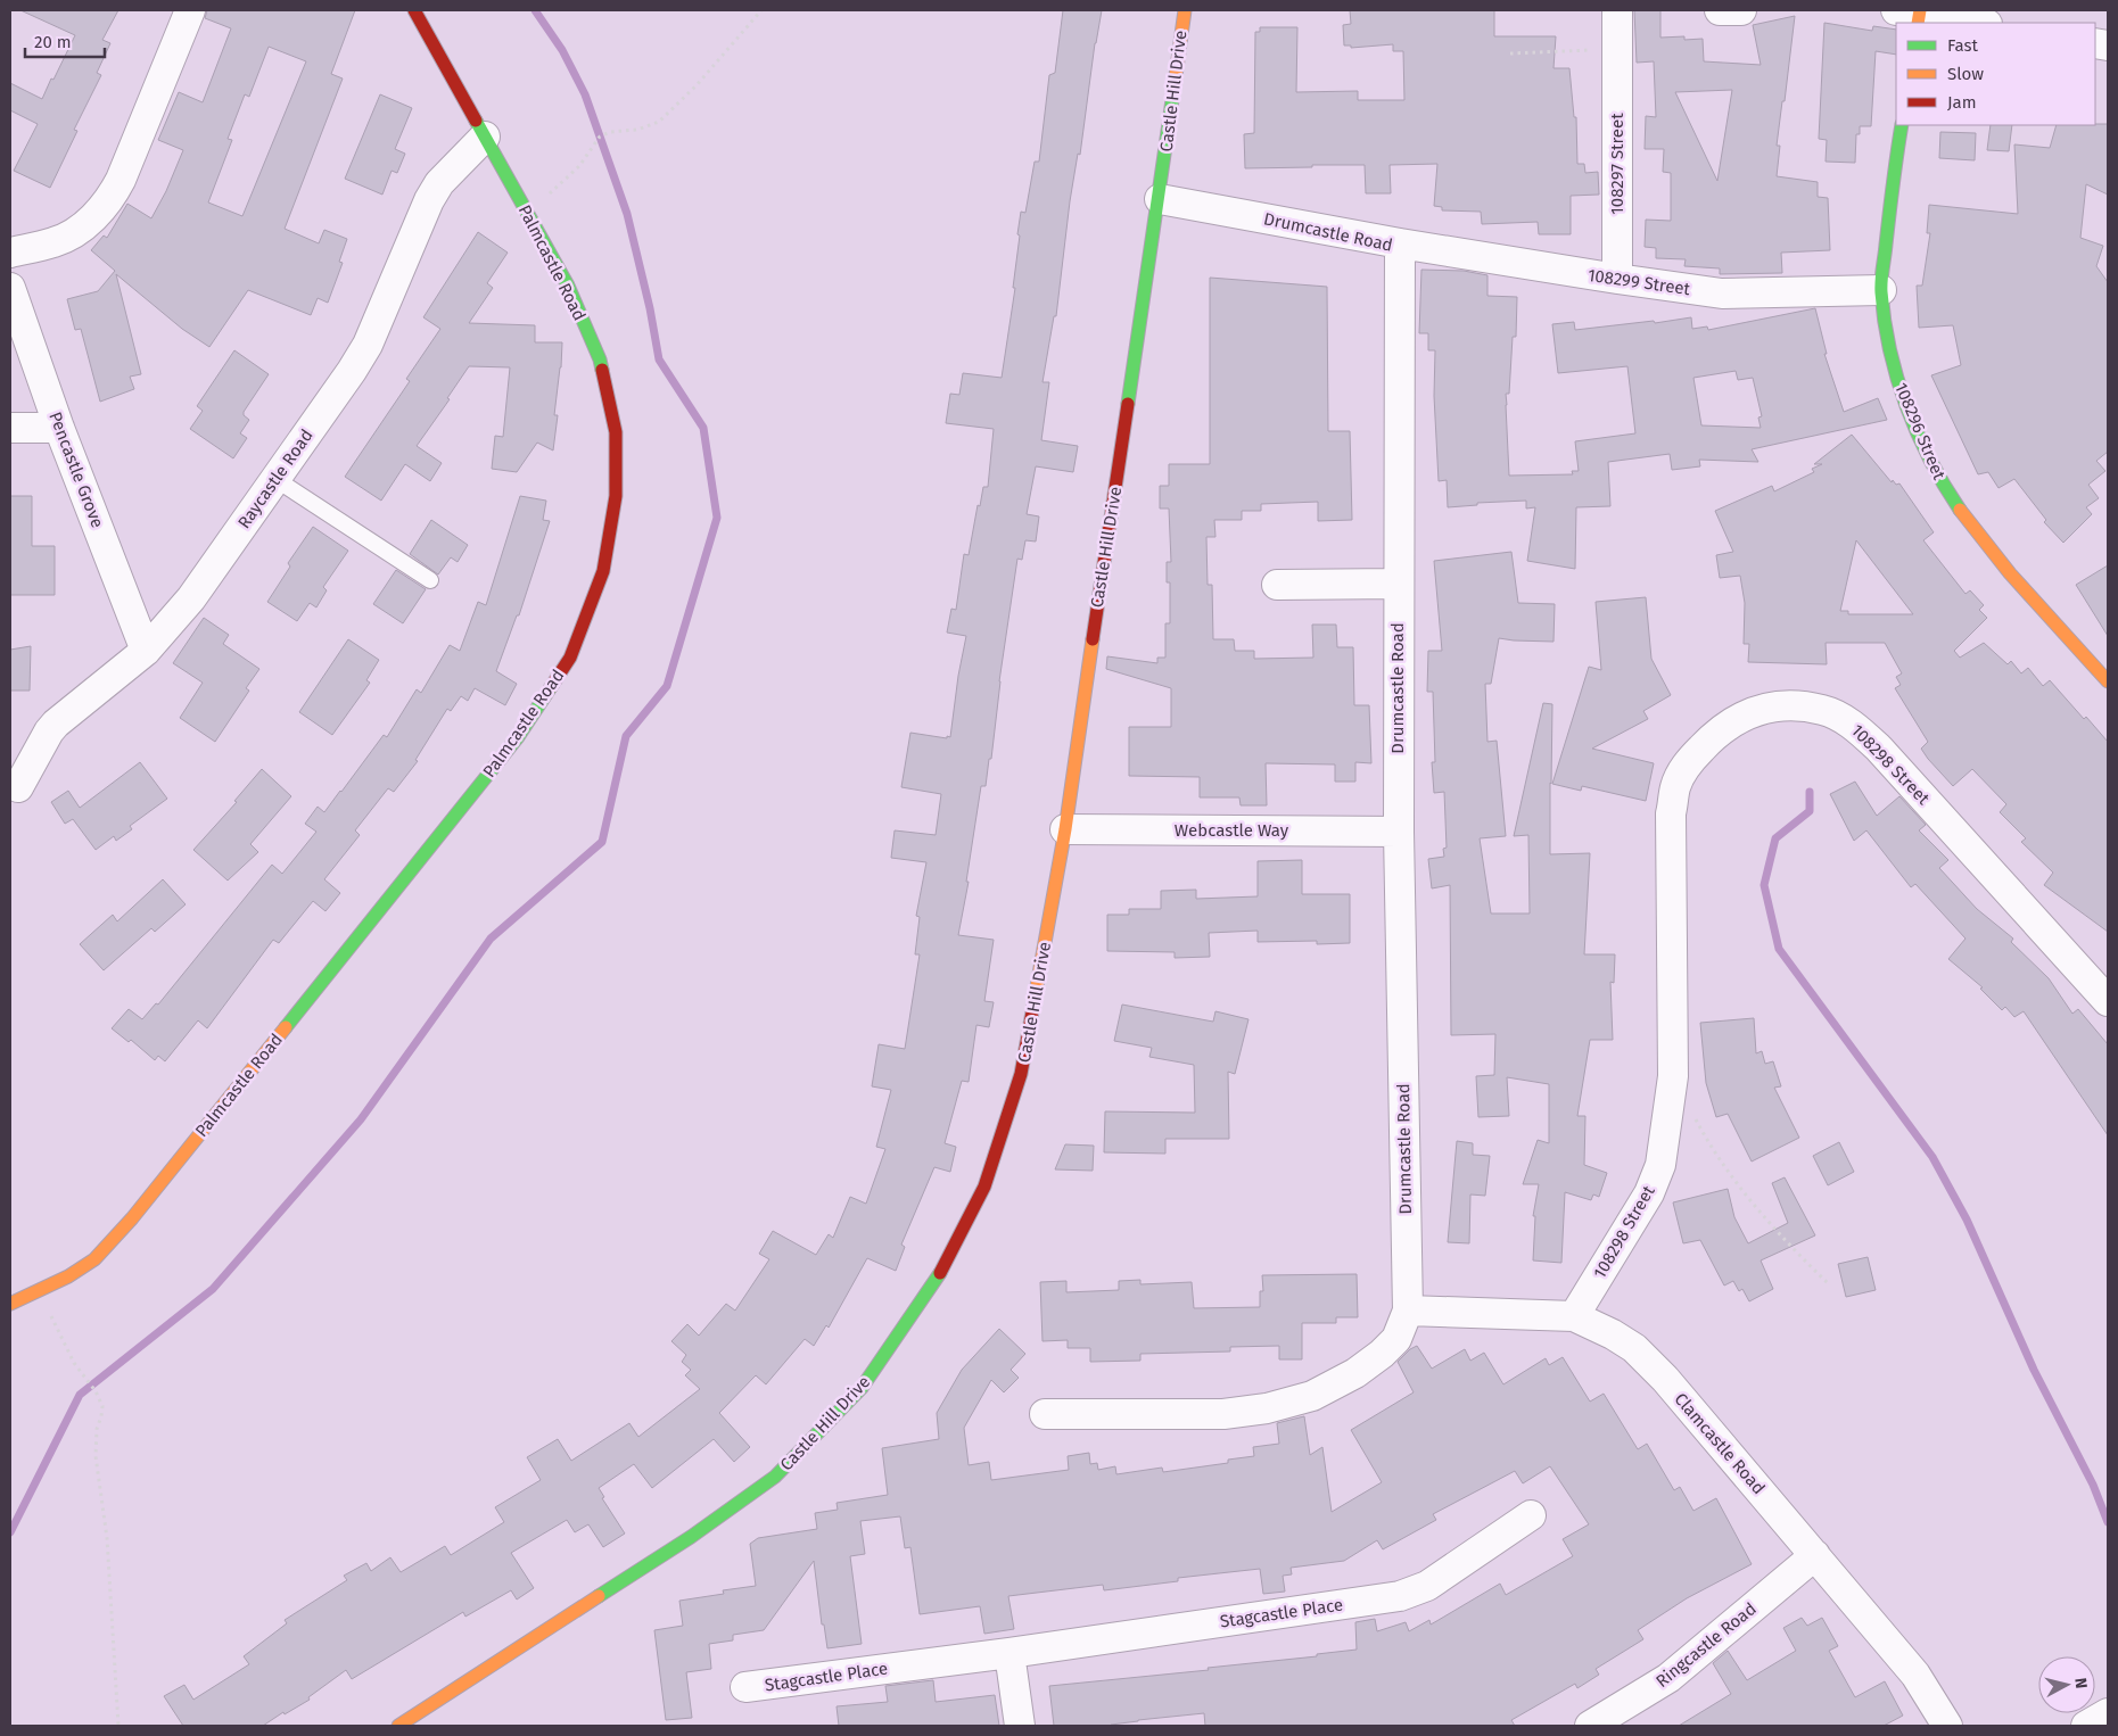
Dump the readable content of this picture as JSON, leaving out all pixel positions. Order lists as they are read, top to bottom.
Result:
{
  "streets": {
    "street": [
      "Castle Hill Drive",
      "108297 Street",
      "Drumcastle Road",
      "Palmcastle Road",
      "108299 Street",
      "108296 Street",
      "Pencastle Grove",
      "Raycastle Road",
      "108298 Street",
      "Webcastle Way",
      "Clamcastle Road",
      "Stagcastle Place",
      "Ringcastle Road"
    ]
  },
  "crossings": [
    ["Castle Hill Drive", "Drumcastle Road"],
    ["Castle Hill Drive", "Webcastle Way"],
    ["108297 Street", "108299 Street"],
    ["Drumcastle Road", "108299 Street"],
    ["Drumcastle Road", "Webcastle Way"],
    ["Drumcastle Road", "Clamcastle Road"],
    ["Palmcastle Road", "Raycastle Road"],
    ["108299 Street", "108296 Street"],
    ["Pencastle Grove", "Raycastle Road"],
    ["108298 Street", "Clamcastle Road"],
    ["Clamcastle Road", "Ringcastle Road"]
  ],
  "legend": ["Fast", "Slow", "Jam"],
  "scale_bar": "20 m",
  "north": "right"
}
